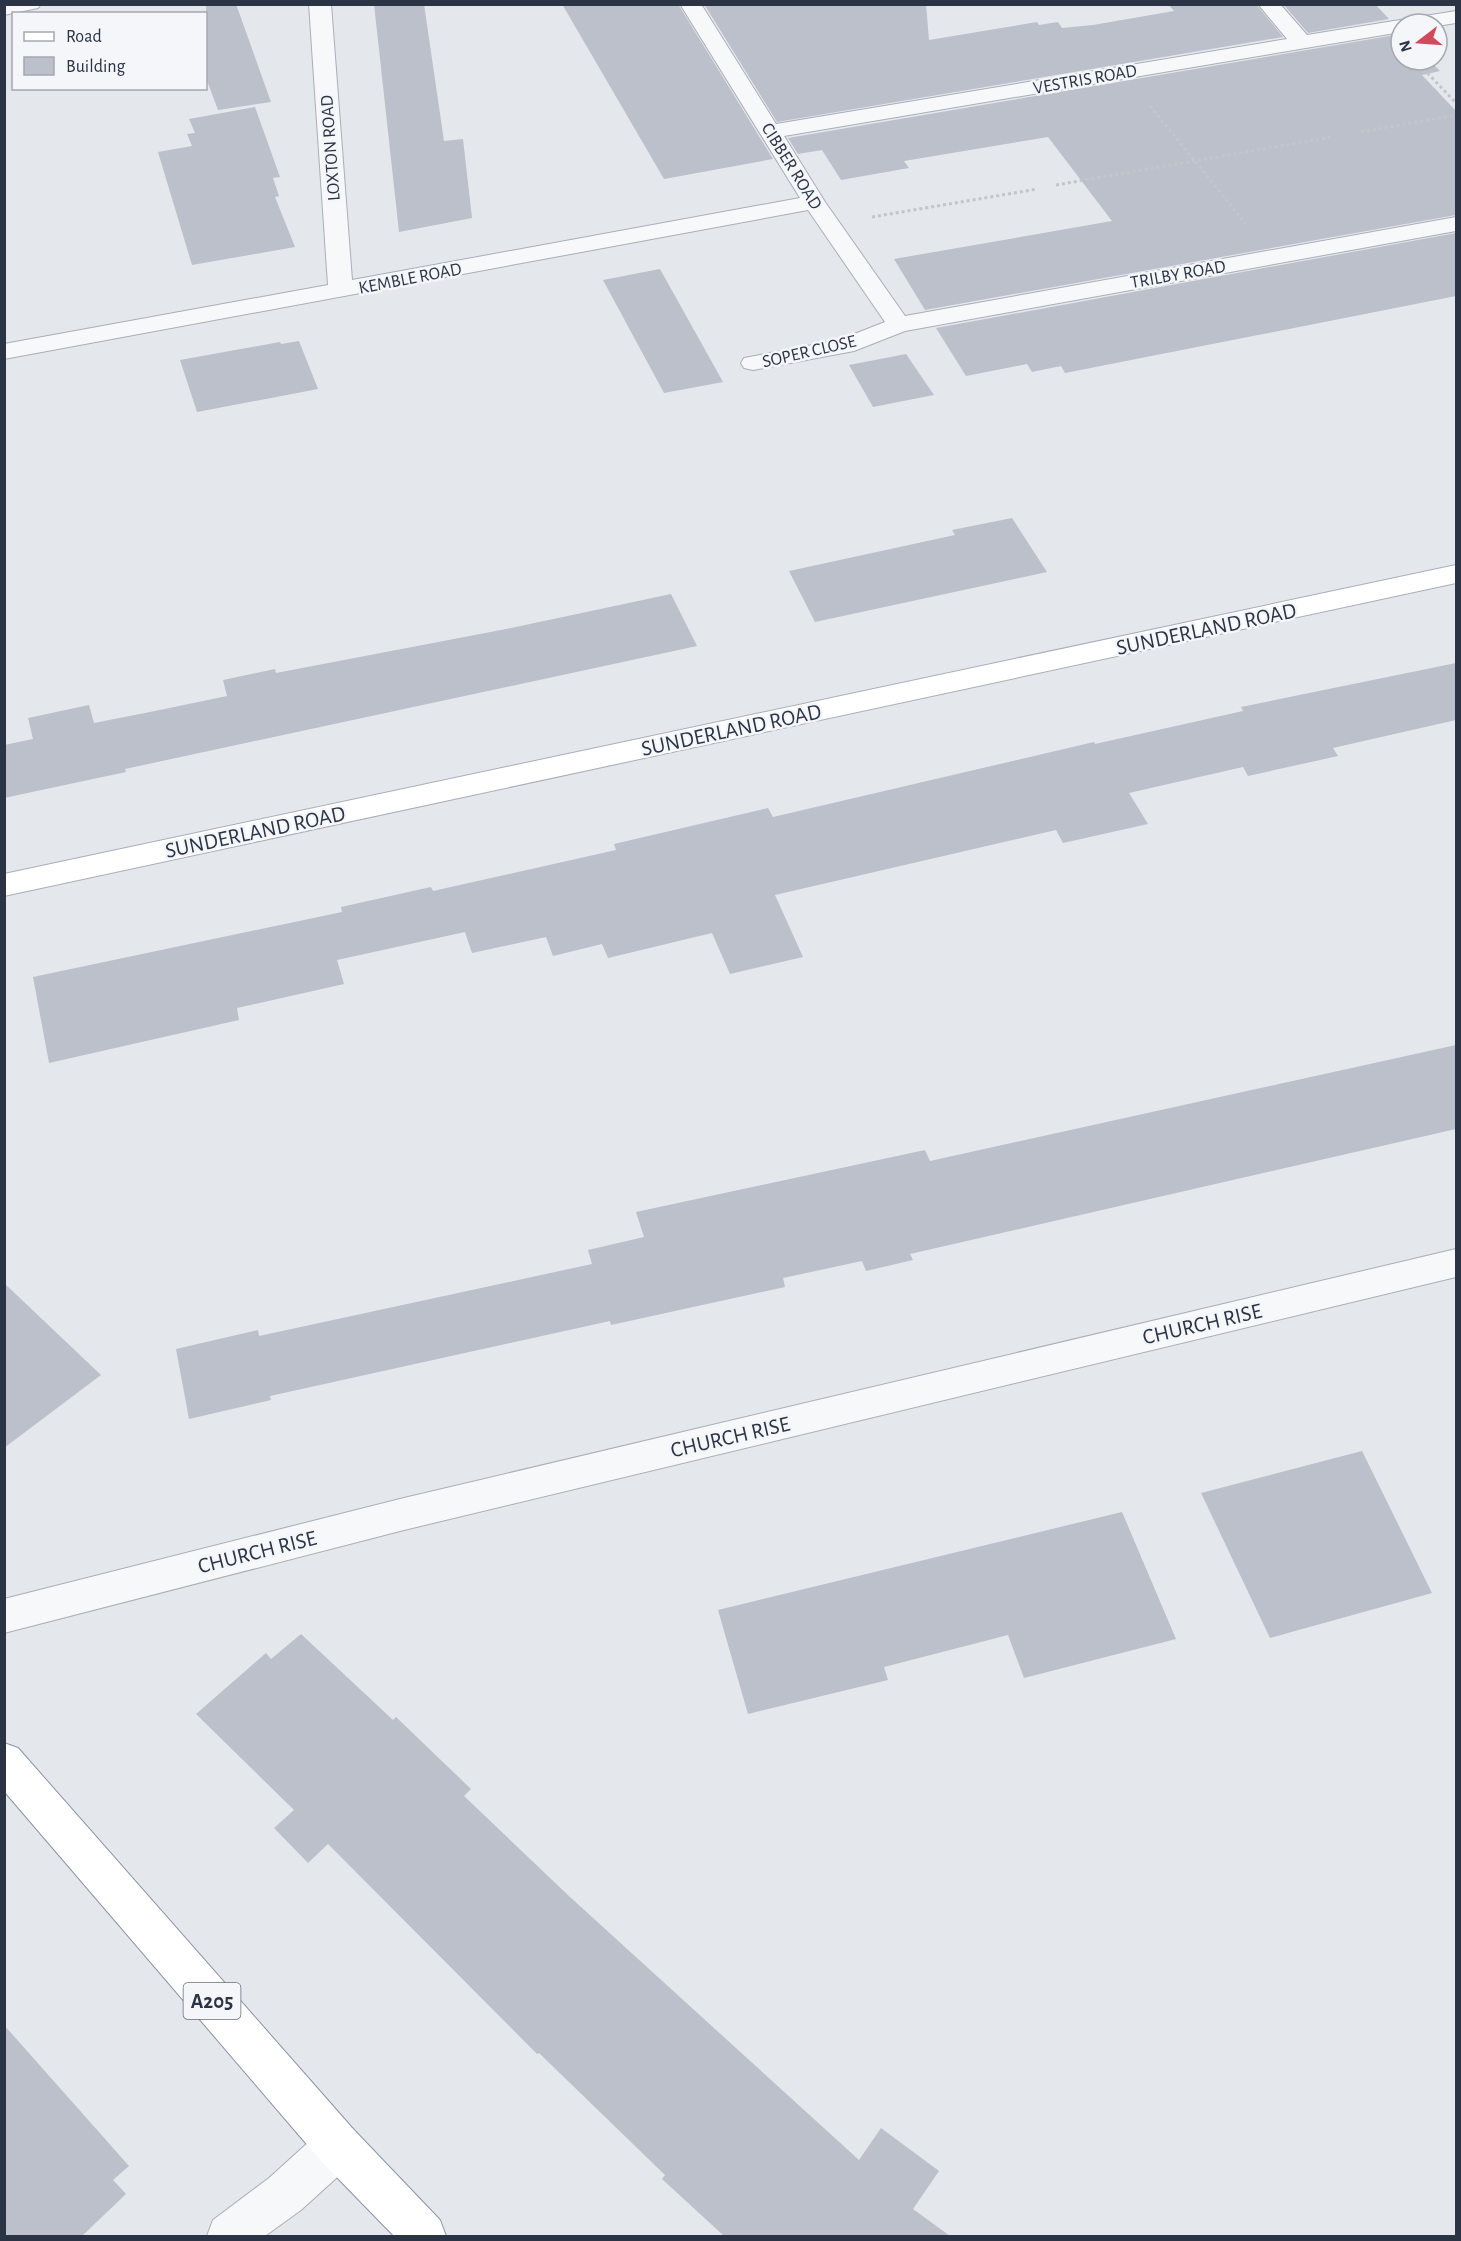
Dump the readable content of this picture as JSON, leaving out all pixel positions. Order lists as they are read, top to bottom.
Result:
{
  "streets": {
    "main road": ["SUNDERLAND ROAD", "A205"],
    "street": [
      "VESTRIS ROAD",
      "LOXTON ROAD",
      "CIBBER ROAD",
      "TRILBY ROAD",
      "KEMBLE ROAD",
      "SOPER CLOSE",
      "CHURCH RISE"
    ]
  },
  "crossings": [
    ["VESTRIS ROAD", "CIBBER ROAD"],
    ["LOXTON ROAD", "KEMBLE ROAD"],
    ["CIBBER ROAD", "TRILBY ROAD"],
    ["CIBBER ROAD", "KEMBLE ROAD"],
    ["CIBBER ROAD", "SOPER CLOSE"],
    ["TRILBY ROAD", "SOPER CLOSE"]
  ],
  "legend": ["Road", "Building"],
  "north": "left"
}
